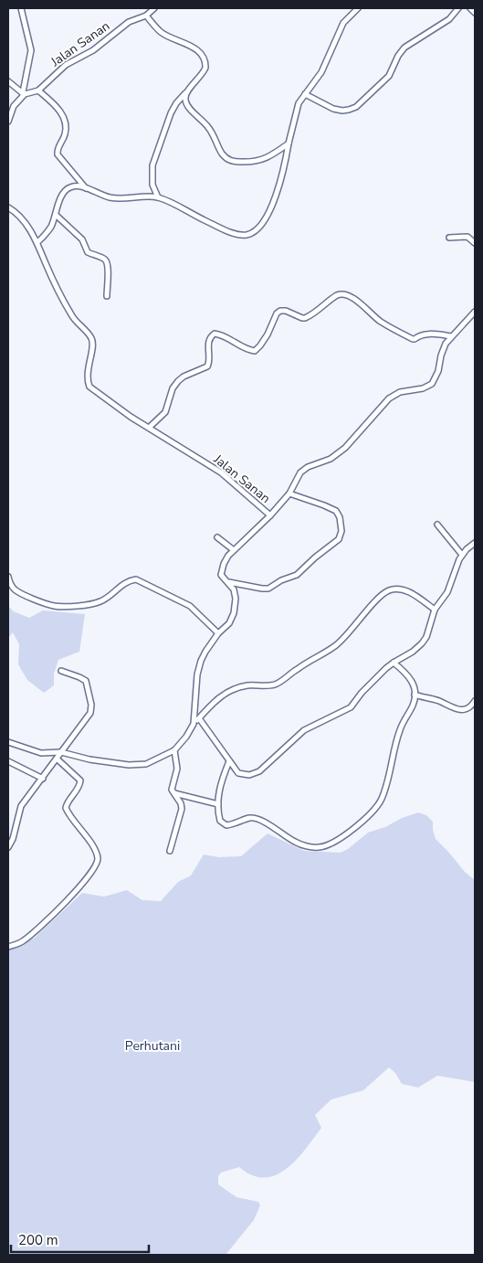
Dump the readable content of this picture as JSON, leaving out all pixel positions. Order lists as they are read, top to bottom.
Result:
{
  "streets": {
    "street": ["Jalan Sanan"]
  },
  "parks": ["Perhutani"],
  "scale_bar": "200 m"
}
